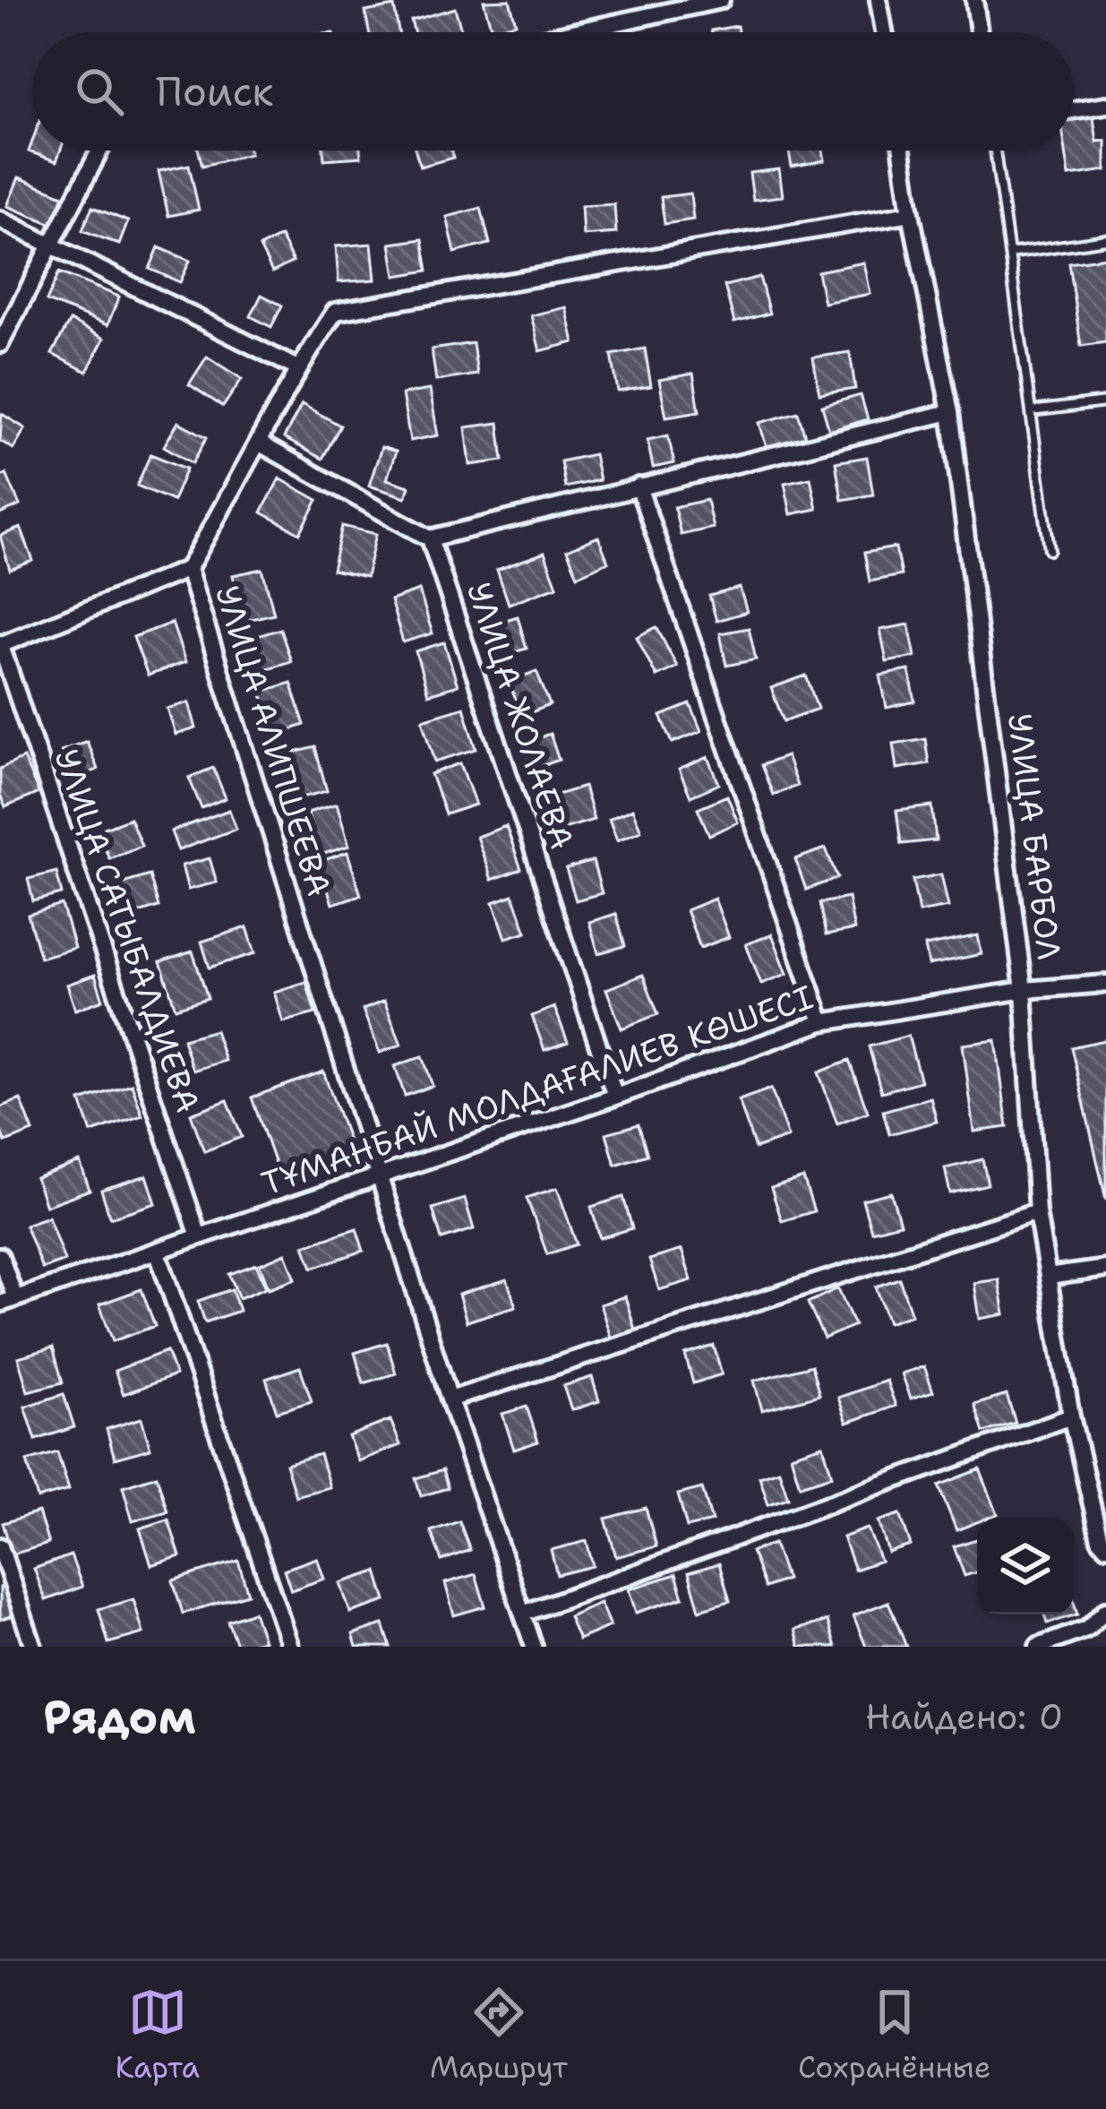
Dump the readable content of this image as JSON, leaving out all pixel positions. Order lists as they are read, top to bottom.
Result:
{
  "streets": {
    "street": [
      "УЛИЦА ЖОЛАЕВА",
      "УЛИЦА АЛИПШЕЕВА",
      "УЛИЦА БАРБОЛ",
      "УЛИЦА САТЫБАЛДИЕВА",
      "ТҰМАНБАЙ МОЛДАҒАЛИЕВ КӨШЕСІ"
    ]
  },
  "crossings": [
    ["УЛИЦА ЖОЛАЕВА", "ТҰМАНБАЙ МОЛДАҒАЛИЕВ КӨШЕСІ"],
    ["УЛИЦА АЛИПШЕЕВА", "УЛИЦА БАРБОЛ"],
    ["УЛИЦА АЛИПШЕЕВА", "ТҰМАНБАЙ МОЛДАҒАЛИЕВ КӨШЕСІ"],
    ["УЛИЦА БАРБОЛ", "ТҰМАНБАЙ МОЛДАҒАЛИЕВ КӨШЕСІ"],
    ["УЛИЦА САТЫБАЛДИЕВА", "ТҰМАНБАЙ МОЛДАҒАЛИЕВ КӨШЕСІ"]
  ],
  "page": {
    "search": "Поиск",
    "heading": ["Рядом", "Найдено: 0"],
    "nav": ["Карта", "Маршрут", "Сохранённые"]
  }
}
